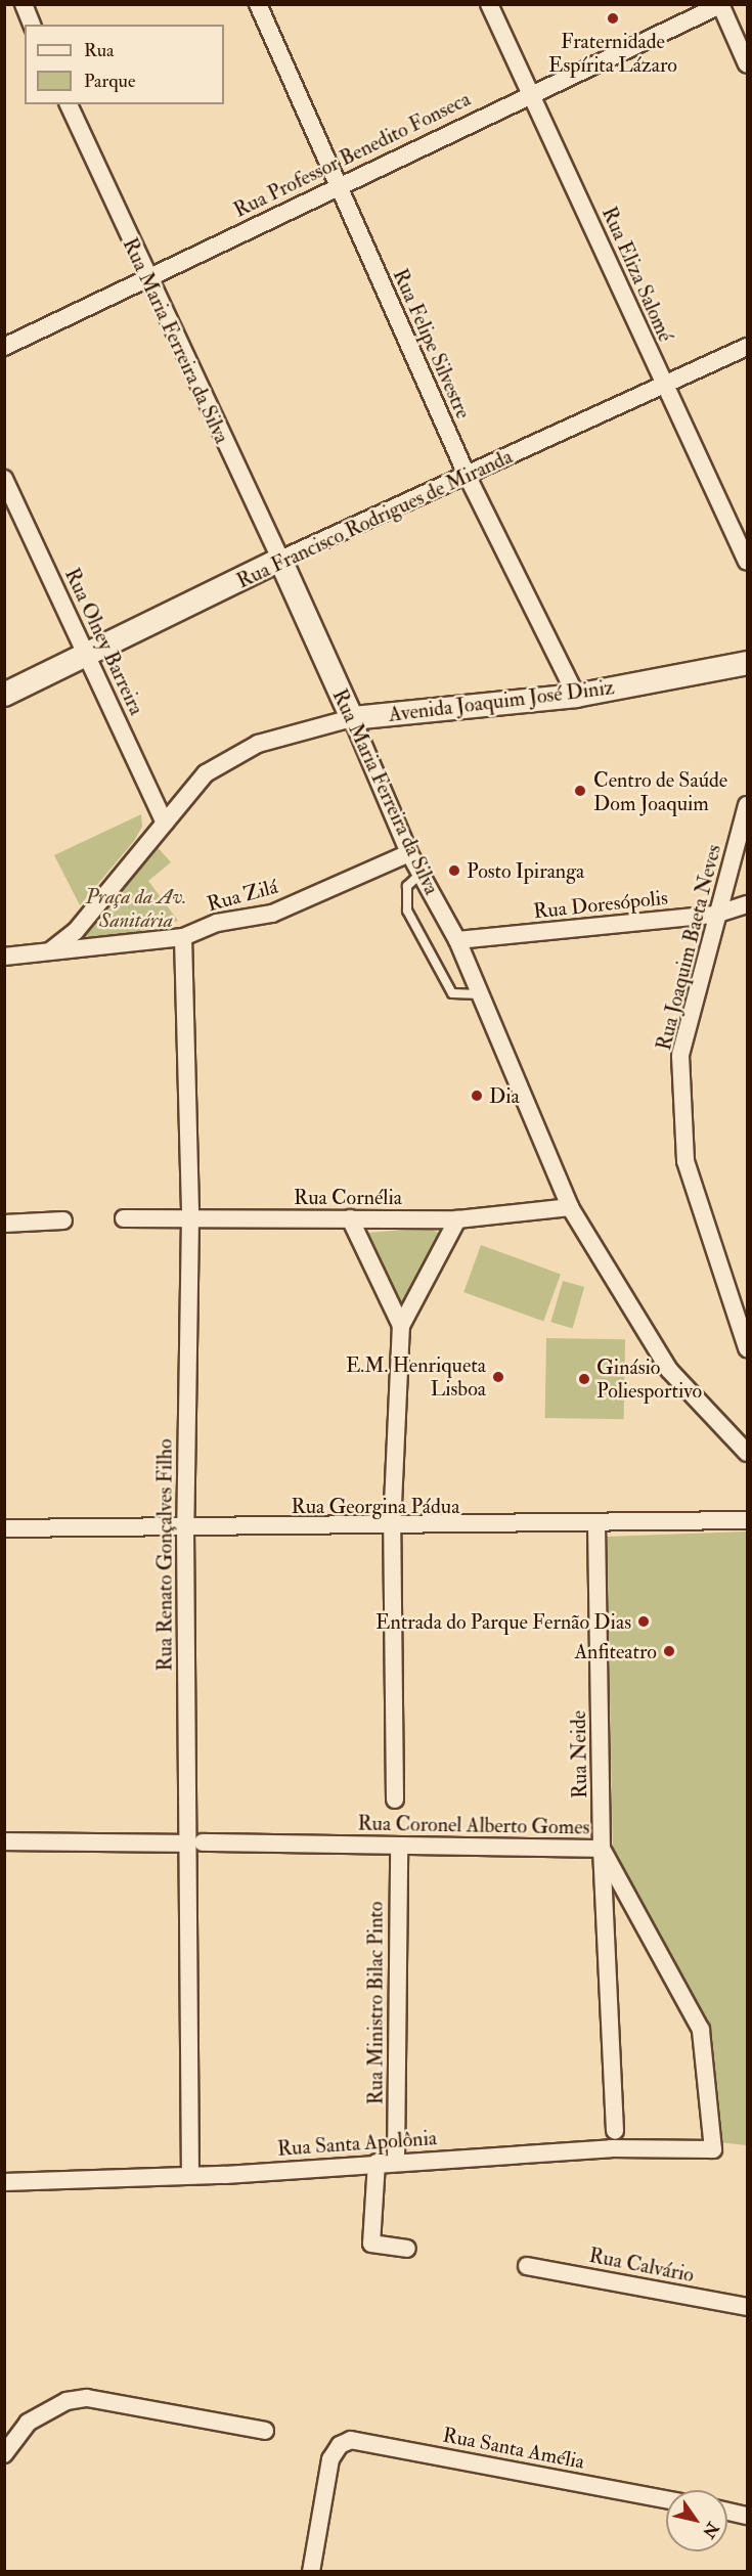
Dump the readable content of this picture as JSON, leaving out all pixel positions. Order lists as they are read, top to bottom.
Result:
{
  "streets": {
    "street": [
      "Rua Professor Benedito Fonseca",
      "Rua Eliza Salomé",
      "Rua Maria Ferreira da Silva",
      "Rua Felipe Silvestre",
      "Rua Francisco Rodrigues de Miranda",
      "Rua Olney Barreira",
      "Avenida Joaquim José Diniz",
      "Rua Zilá",
      "Rua Doresópolis",
      "Rua Joaquim Baeta Neves",
      "Rua Cornélia",
      "Rua Georgina Pádua",
      "Rua Renato Gonçalves Filho",
      "Rua Neide",
      "Rua Coronel Alberto Gomes",
      "Rua Ministro Bilac Pinto",
      "Rua Santa Apolônia",
      "Rua Calvário",
      "Rua Santa Amélia"
    ]
  },
  "crossings": [
    ["Rua Professor Benedito Fonseca", "Rua Eliza Salomé"],
    ["Rua Professor Benedito Fonseca", "Rua Maria Ferreira da Silva"],
    ["Rua Professor Benedito Fonseca", "Rua Felipe Silvestre"],
    ["Rua Eliza Salomé", "Rua Francisco Rodrigues de Miranda"],
    ["Rua Maria Ferreira da Silva", "Rua Francisco Rodrigues de Miranda"],
    ["Rua Maria Ferreira da Silva", "Avenida Joaquim José Diniz"],
    ["Rua Maria Ferreira da Silva", "Rua Zilá"],
    ["Rua Maria Ferreira da Silva", "Rua Doresópolis"],
    ["Rua Maria Ferreira da Silva", "Rua Cornélia"],
    ["Rua Felipe Silvestre", "Rua Francisco Rodrigues de Miranda"],
    ["Rua Felipe Silvestre", "Avenida Joaquim José Diniz"],
    ["Rua Francisco Rodrigues de Miranda", "Rua Olney Barreira"],
    ["Rua Olney Barreira", "Avenida Joaquim José Diniz"],
    ["Avenida Joaquim José Diniz", "Rua Zilá"],
    ["Rua Zilá", "Rua Renato Gonçalves Filho"],
    ["Rua Doresópolis", "Rua Joaquim Baeta Neves"],
    ["Rua Cornélia", "Rua Renato Gonçalves Filho"],
    ["Rua Georgina Pádua", "Rua Renato Gonçalves Filho"],
    ["Rua Georgina Pádua", "Rua Neide"],
    ["Rua Renato Gonçalves Filho", "Rua Coronel Alberto Gomes"],
    ["Rua Renato Gonçalves Filho", "Rua Santa Apolônia"],
    ["Rua Neide", "Rua Coronel Alberto Gomes"],
    ["Rua Coronel Alberto Gomes", "Rua Ministro Bilac Pinto"],
    ["Rua Coronel Alberto Gomes", "Rua Santa Apolônia"],
    ["Rua Ministro Bilac Pinto", "Rua Santa Apolônia"]
  ],
  "parks": ["Praça da Av. Sanitária"],
  "places": [
    "Fraternidade Espírita Lázaro",
    "Centro de Saúde Dom Joaquim",
    "Posto Ipiranga",
    "Dia",
    "E.M. Henriqueta Lisboa",
    "Ginásio Poliesportivo",
    "Entrada do Parque Fernão Dias",
    "Anfiteatro"
  ],
  "legend": ["Rua", "Parque"],
  "north": "bottom right"
}
